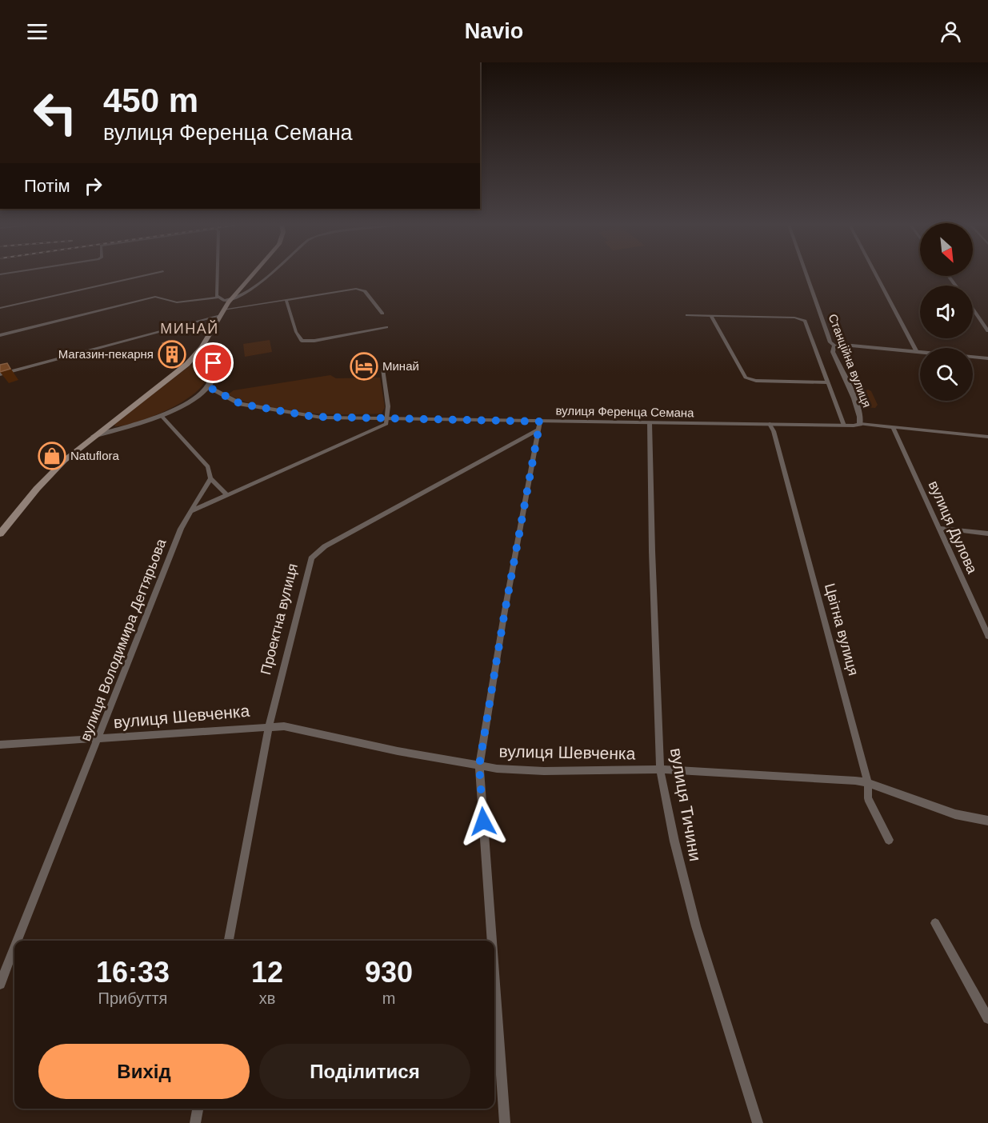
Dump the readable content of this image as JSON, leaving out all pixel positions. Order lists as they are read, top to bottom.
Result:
{
  "streets": {
    "street": [
      "Станційна вулиця",
      "вулиця Ференца Семана",
      "вулиця Дулова",
      "Проектна вулиця",
      "Цвітна вулиця",
      "вулиця Володимира Дегтярьова",
      "вулиця Шевченка",
      "вулиця Тичини"
    ]
  },
  "crossings": [
    ["Станційна вулиця", "вулиця Ференца Семана"],
    ["вулиця Ференца Семана", "вулиця Дулова"],
    ["вулиця Ференца Семана", "Проектна вулиця"],
    ["вулиця Ференца Семана", "Цвітна вулиця"],
    ["вулиця Ференца Семана", "вулиця Тичини"],
    ["Проектна вулиця", "вулиця Шевченка"],
    ["Цвітна вулиця", "вулиця Шевченка"],
    ["вулиця Володимира Дегтярьова", "вулиця Шевченка"],
    ["вулиця Шевченка", "вулиця Тичини"]
  ],
  "districts": ["МИНАЙ"],
  "places": {
    "building": ["Магазин-пекарня"],
    "hotel": ["Минай"],
    "shop": ["Natuflora"]
  },
  "north": "bottom right",
  "page": {
    "header": "Navio",
    "turn": ["450 m", "вулиця Ференца Семана"],
    "then": "Потім",
    "eta": [
      "16:33",
      "Прибуття",
      "12",
      "хв",
      "930",
      "m"
    ],
    "buttons": ["Вихід", "Поділитися"]
  }
}
